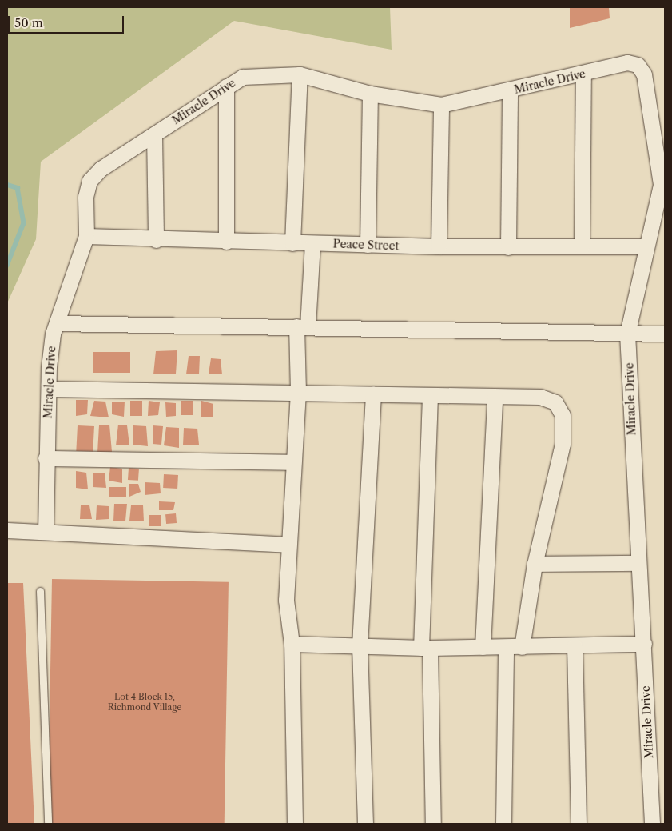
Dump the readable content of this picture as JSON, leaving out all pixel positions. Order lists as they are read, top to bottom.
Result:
{
  "streets": {
    "street": ["Miracle Drive", "Peace Street"]
  },
  "crossings": [
    ["Miracle Drive", "Peace Street"]
  ],
  "house_numbers": ["Lot 4 Block 15, Richmond Village"],
  "scale_bar": "50 m"
}
